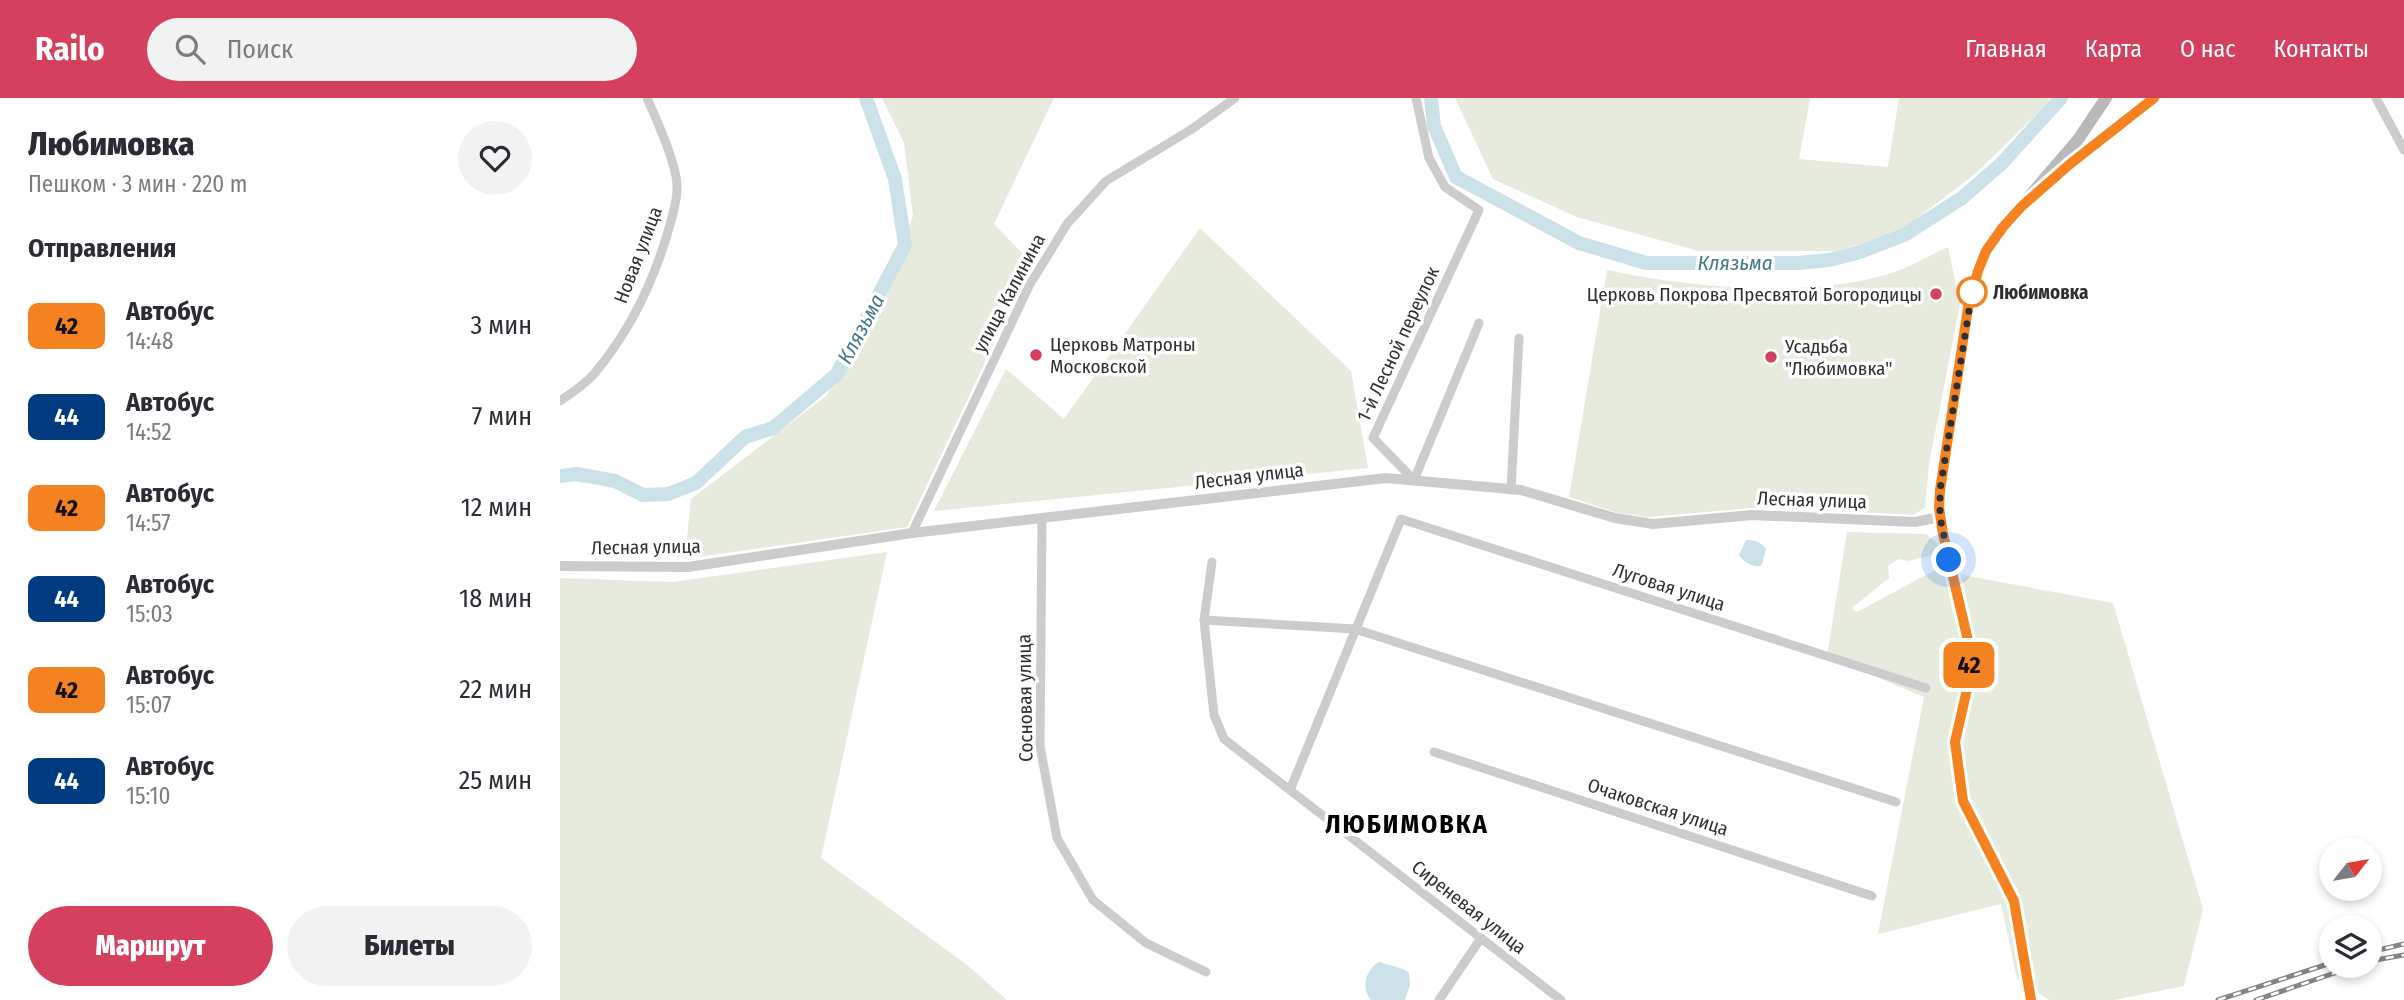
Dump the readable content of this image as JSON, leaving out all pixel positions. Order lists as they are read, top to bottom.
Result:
{
  "streets": {
    "street": [
      "Новая улица",
      "улица Калинина",
      "1-й Лесной переулок",
      "Лесная улица",
      "Луговая улица",
      "Сосновая улица",
      "Очаковская улица",
      "Сиреневая улица"
    ]
  },
  "crossings": [
    ["улица Калинина", "Лесная улица"],
    ["1-й Лесной переулок", "Лесная улица"],
    ["Лесная улица", "Сосновая улица"]
  ],
  "districts": ["ЛЮБИМОВКА"],
  "water": ["Клязьма"],
  "places": [
    "Любимовка",
    "Церковь Покрова Пресвятой Богородицы",
    "Церковь Матроны Московской",
    "Усадьба \"Любимовка\""
  ],
  "lines": ["bus line 42"],
  "north": "top right",
  "page": {
    "header": "Railo",
    "search": "Поиск",
    "nav": [
      "Главная",
      "Карта",
      "О нас",
      "Контакты"
    ],
    "heading": [
      ["Любимовка", "Пешком · 3 мин · 220 m"],
      "Отправления"
    ],
    "on_map": "42",
    "list": [
      {
        "mark": "42",
        "name": "Автобус",
        "note": "14:48",
        "value": "3 мин"
      },
      {
        "mark": "44",
        "name": "Автобус",
        "note": "14:52",
        "value": "7 мин"
      },
      {
        "mark": "42",
        "name": "Автобус",
        "note": "14:57",
        "value": "12 мин"
      },
      {
        "mark": "44",
        "name": "Автобус",
        "note": "15:03",
        "value": "18 мин"
      },
      {
        "mark": "42",
        "name": "Автобус",
        "note": "15:07",
        "value": "22 мин"
      },
      {
        "mark": "44",
        "name": "Автобус",
        "note": "15:10",
        "value": "25 мин"
      }
    ],
    "buttons": ["Маршрут", "Билеты"]
  }
}
